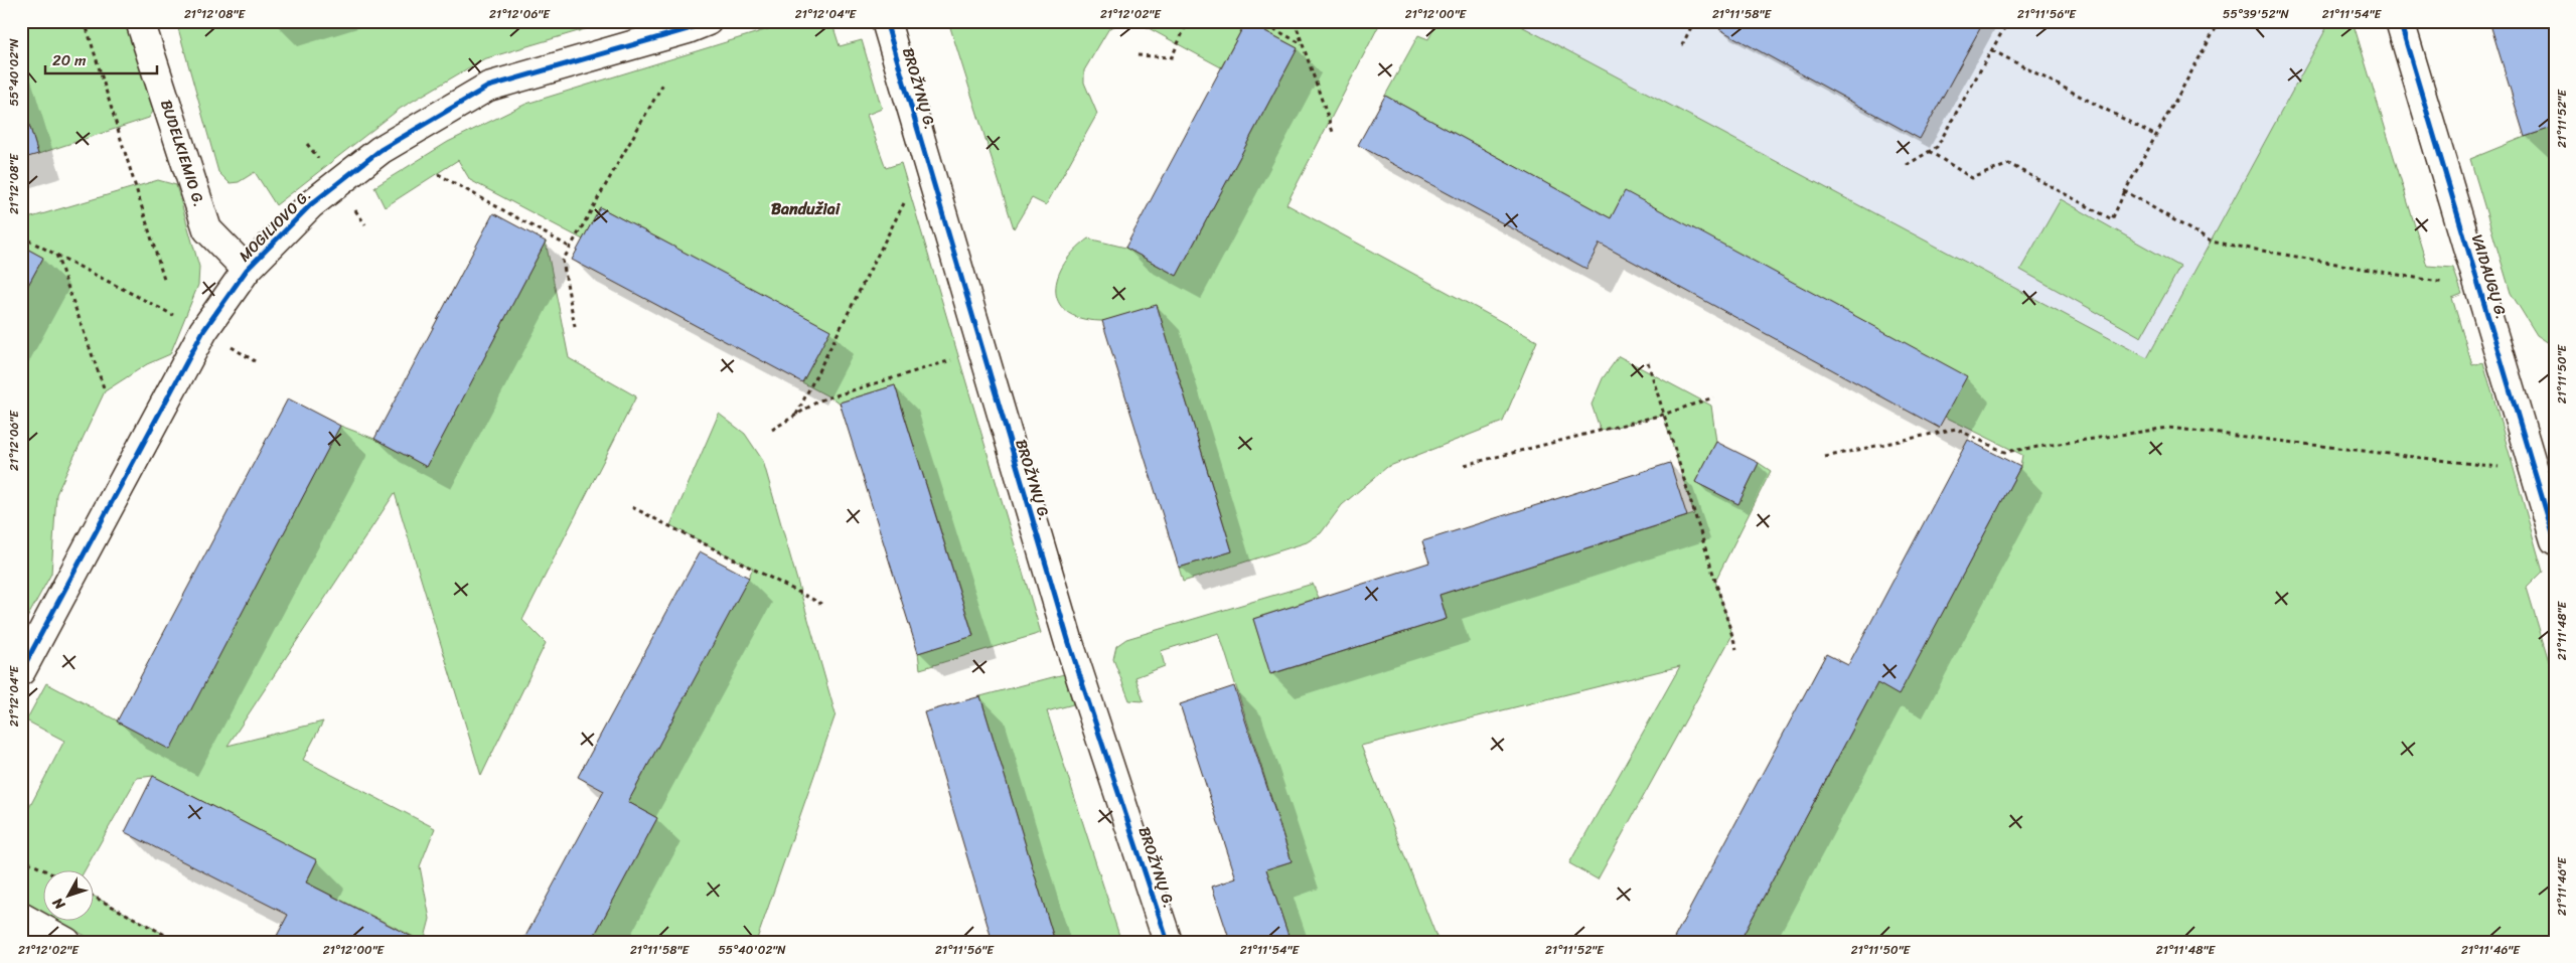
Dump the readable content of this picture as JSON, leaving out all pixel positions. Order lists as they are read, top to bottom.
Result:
{
  "streets": {
    "street": [
      "BROŽYNŲ G.",
      "BUDELKIEMIO G.",
      "MOGILIOVO G.",
      "VAIDAUGŲ G."
    ]
  },
  "crossings": [
    ["BUDELKIEMIO G.", "MOGILIOVO G."]
  ],
  "districts": ["Bandužiai"],
  "scale_bar": "20 m",
  "north": "bottom left",
  "coordinates": [
    "21°12'08\"E",
    "21°12'06\"E",
    "21°12'04\"E",
    "21°12'02\"E",
    "21°12'00\"E",
    "21°11'58\"E",
    "21°11'56\"E",
    "55°39'52\"N",
    "21°11'54\"E",
    "55°40'02\"N",
    "21°11'52\"E",
    "21°11'50\"E",
    "21°11'48\"E",
    "21°11'46\"E"
  ]
}
